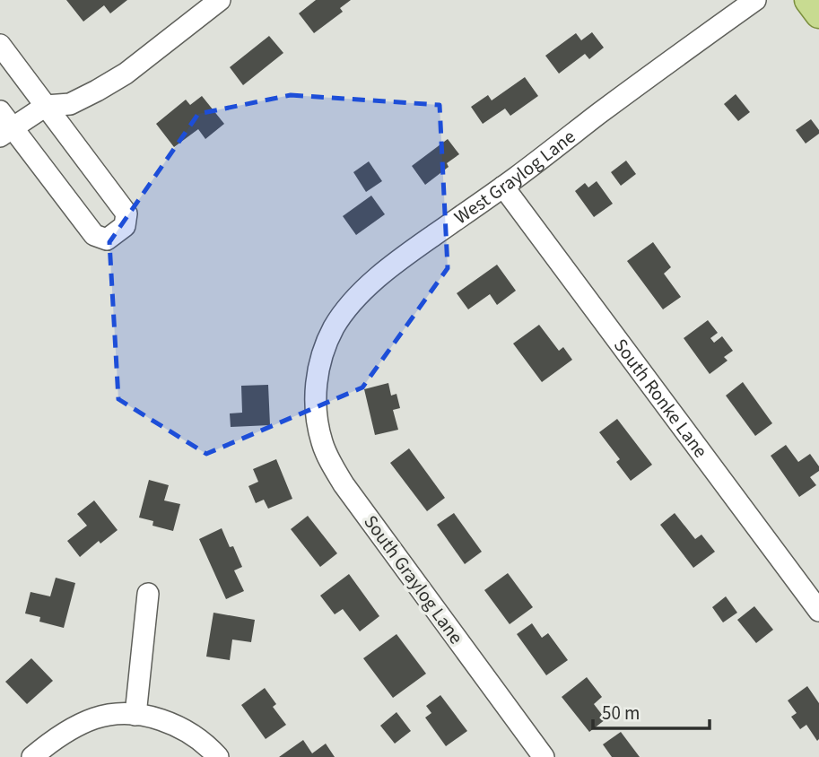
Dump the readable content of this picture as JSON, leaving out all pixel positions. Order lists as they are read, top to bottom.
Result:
{
  "streets": {
    "street": ["West Graylog Lane", "South Ronke Lane", "South Graylog Lane"]
  },
  "crossings": [
    ["West Graylog Lane", "South Ronke Lane"],
    ["West Graylog Lane", "South Graylog Lane"]
  ],
  "scale_bar": "50 m"
}
